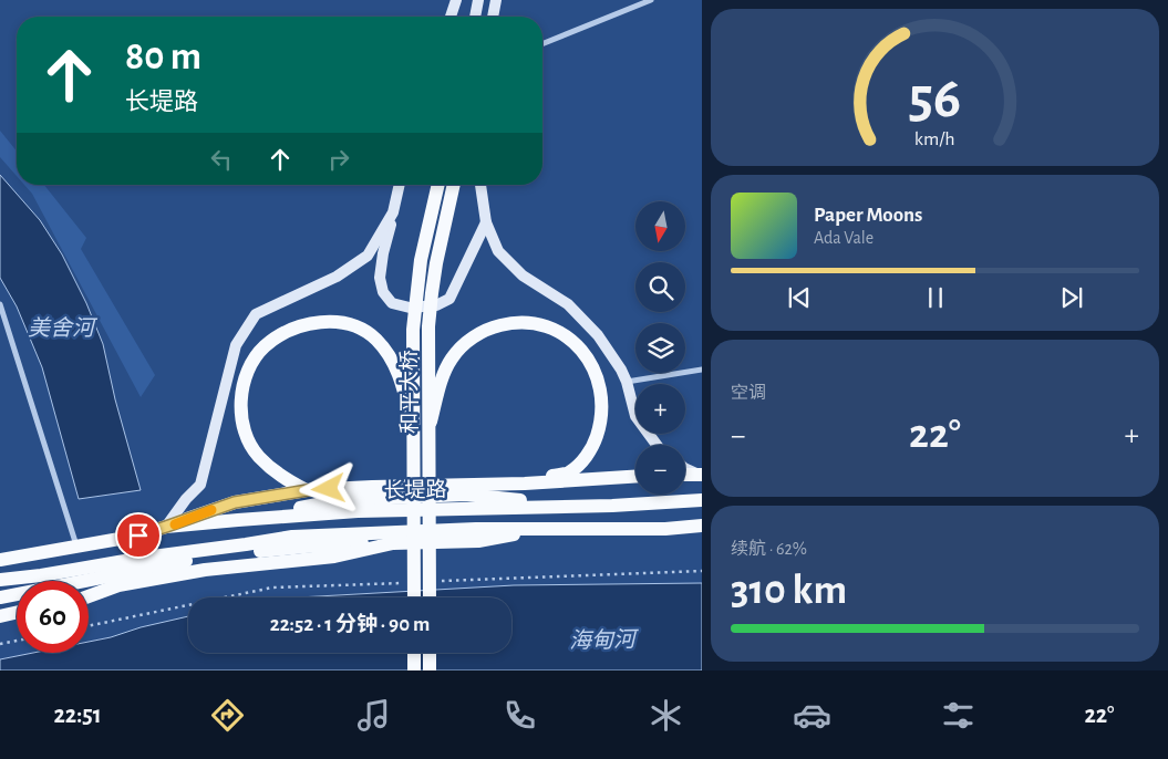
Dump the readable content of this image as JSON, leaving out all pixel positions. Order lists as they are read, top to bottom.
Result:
{
  "streets": {
    "main road": ["和平大桥", "长堤路"]
  },
  "water": ["美舍河", "海甸河"],
  "north": "bottom",
  "page": {
    "turn": ["80 m", "长堤路"],
    "song": ["Paper Moons", "Ada Vale"],
    "map_buttons": ["+", "−"],
    "tile": [
      "空调",
      ["续航 · 62%", "310 km"]
    ],
    "heat": ["−", "22°", "+"],
    "limit": "60",
    "trip": "22:52 · 1 分钟 · 90 m",
    "tabs": ["22:51", "22°"],
    "gauge": ["56", "km/h"]
  }
}
